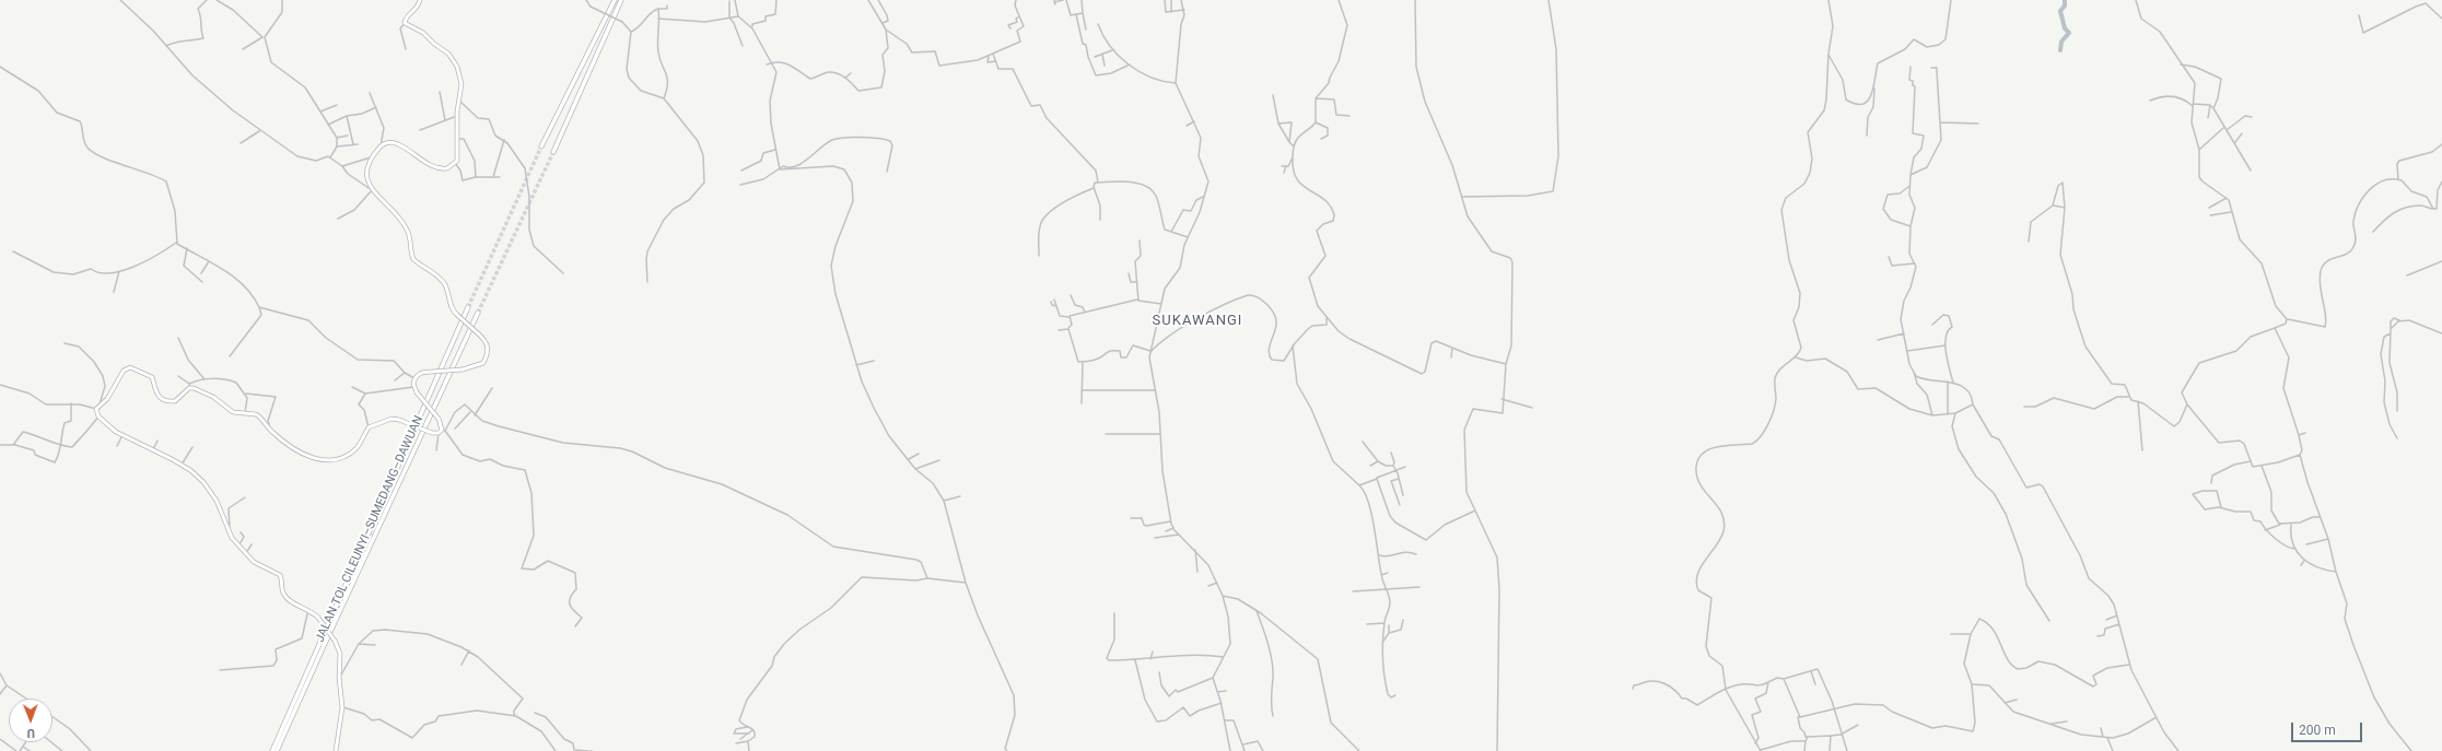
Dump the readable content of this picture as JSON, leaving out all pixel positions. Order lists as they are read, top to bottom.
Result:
{
  "streets": {
    "highway": ["JALAN TOL CILEUNYI–SUMEDANG–DAWUAN"]
  },
  "districts": ["SUKAWANGI"],
  "scale_bar": "200 m",
  "north": "bottom"
}
